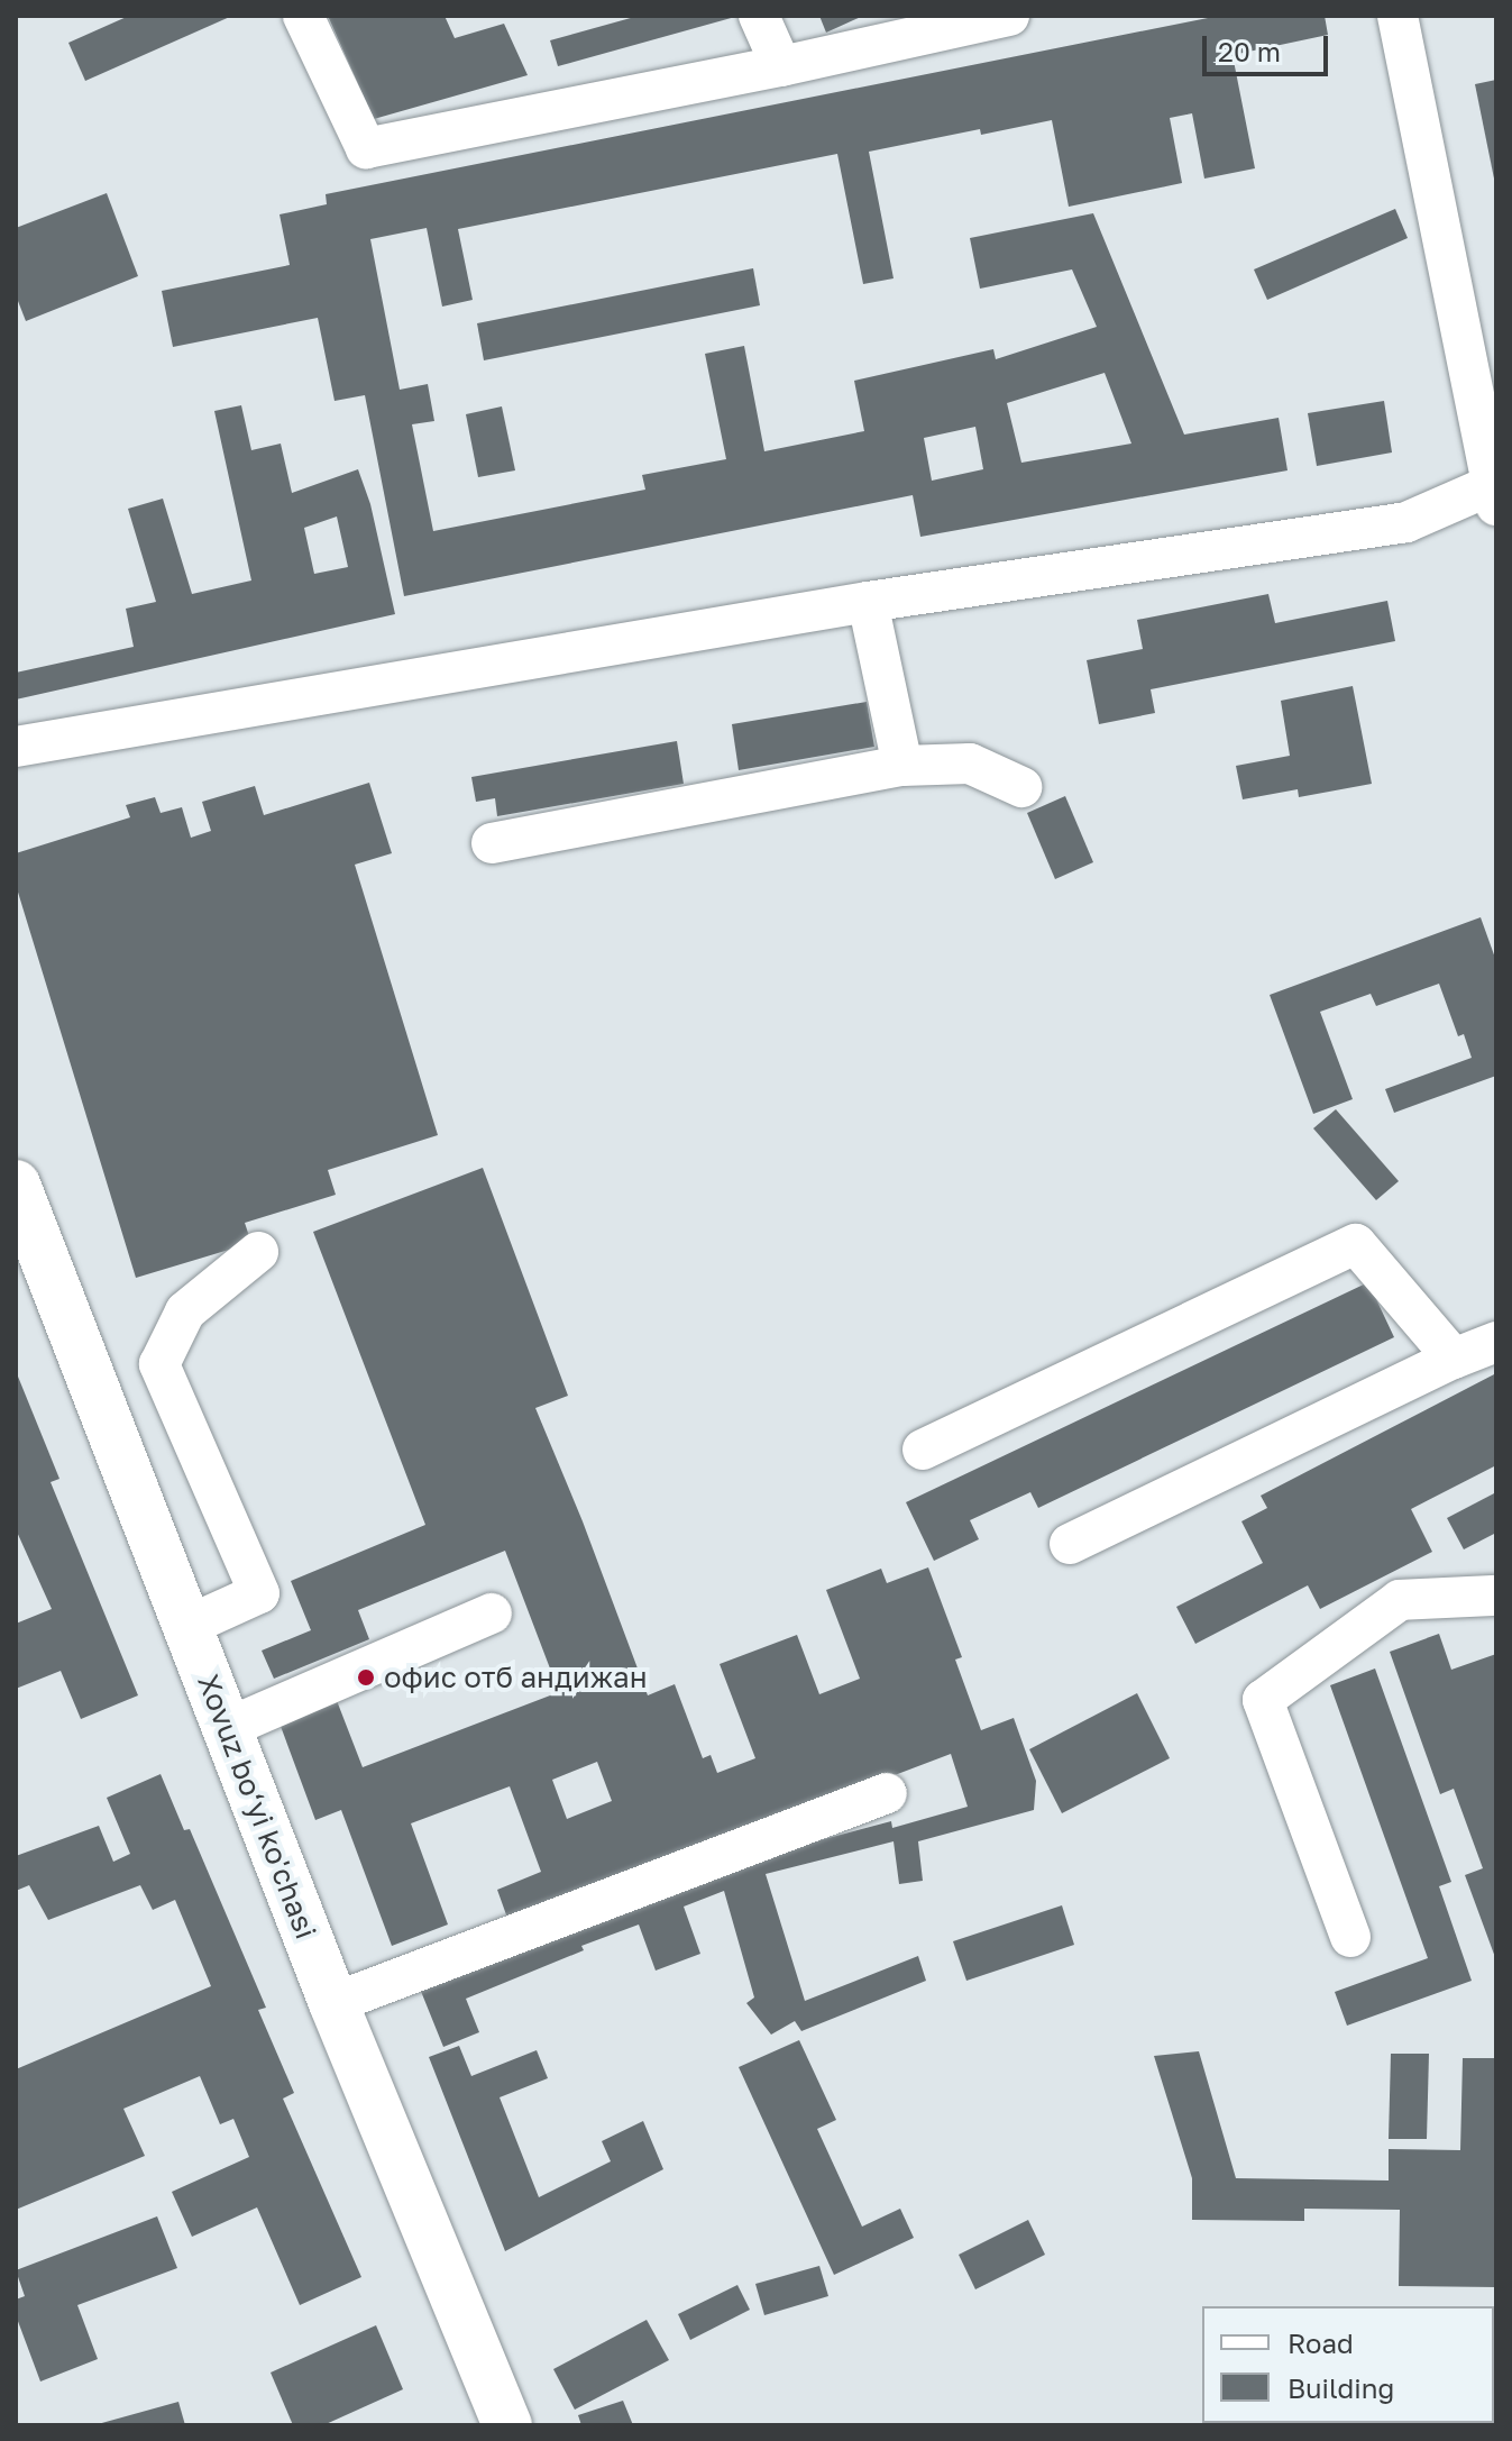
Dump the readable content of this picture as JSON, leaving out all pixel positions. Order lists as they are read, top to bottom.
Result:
{
  "streets": {
    "main road": ["Xovuz bo‘yi ko'chasi"]
  },
  "places": ["офис отб андижан"],
  "legend": ["Road", "Building"],
  "scale_bar": "20 m"
}
